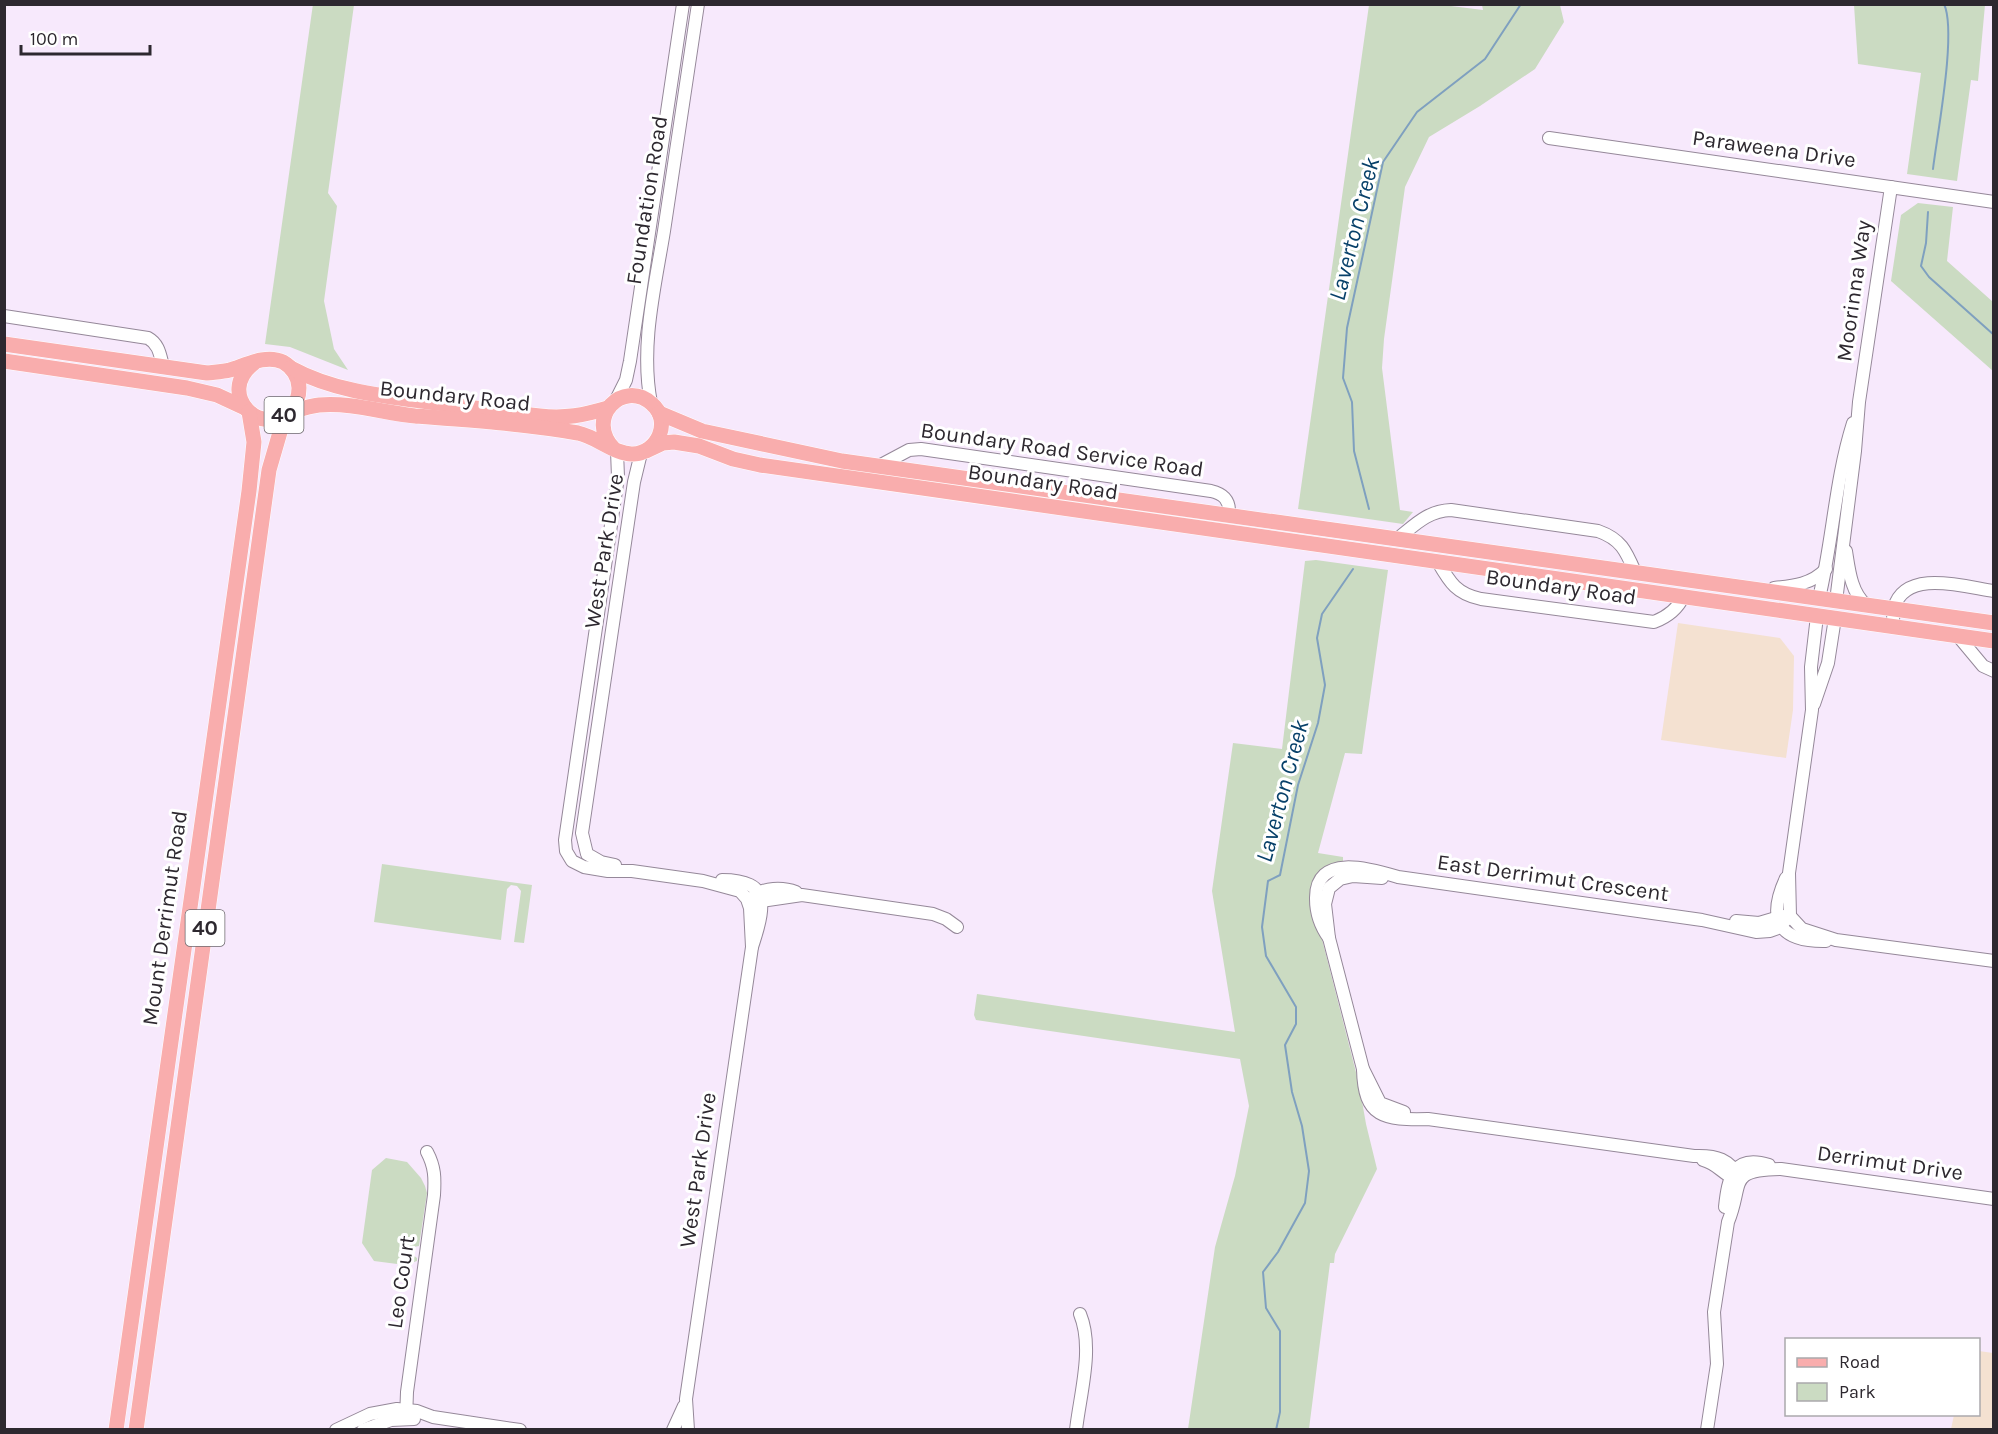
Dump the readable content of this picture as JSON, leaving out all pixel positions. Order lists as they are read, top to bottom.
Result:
{
  "streets": {
    "main road": ["Boundary Road", "40", "Mount Derrimut Road"],
    "street": [
      "Paraweena Drive",
      "Foundation Road",
      "Moorinna Way",
      "Boundary Road Service Road",
      "West Park Drive",
      "East Derrimut Crescent",
      "Derrimut Drive",
      "Leo Court"
    ]
  },
  "crossings": [
    ["Paraweena Drive", "Moorinna Way"],
    ["Foundation Road", "Boundary Road"],
    ["Foundation Road", "West Park Drive"],
    ["Moorinna Way", "Boundary Road"],
    ["Boundary Road", "40"],
    ["Boundary Road", "Boundary Road Service Road"],
    ["Boundary Road", "West Park Drive"],
    ["Boundary Road", "Mount Derrimut Road"],
    ["40", "Mount Derrimut Road"],
    ["East Derrimut Crescent", "Derrimut Drive"]
  ],
  "water": ["Laverton Creek"],
  "legend": ["Road", "Park"],
  "scale_bar": "100 m"
}
